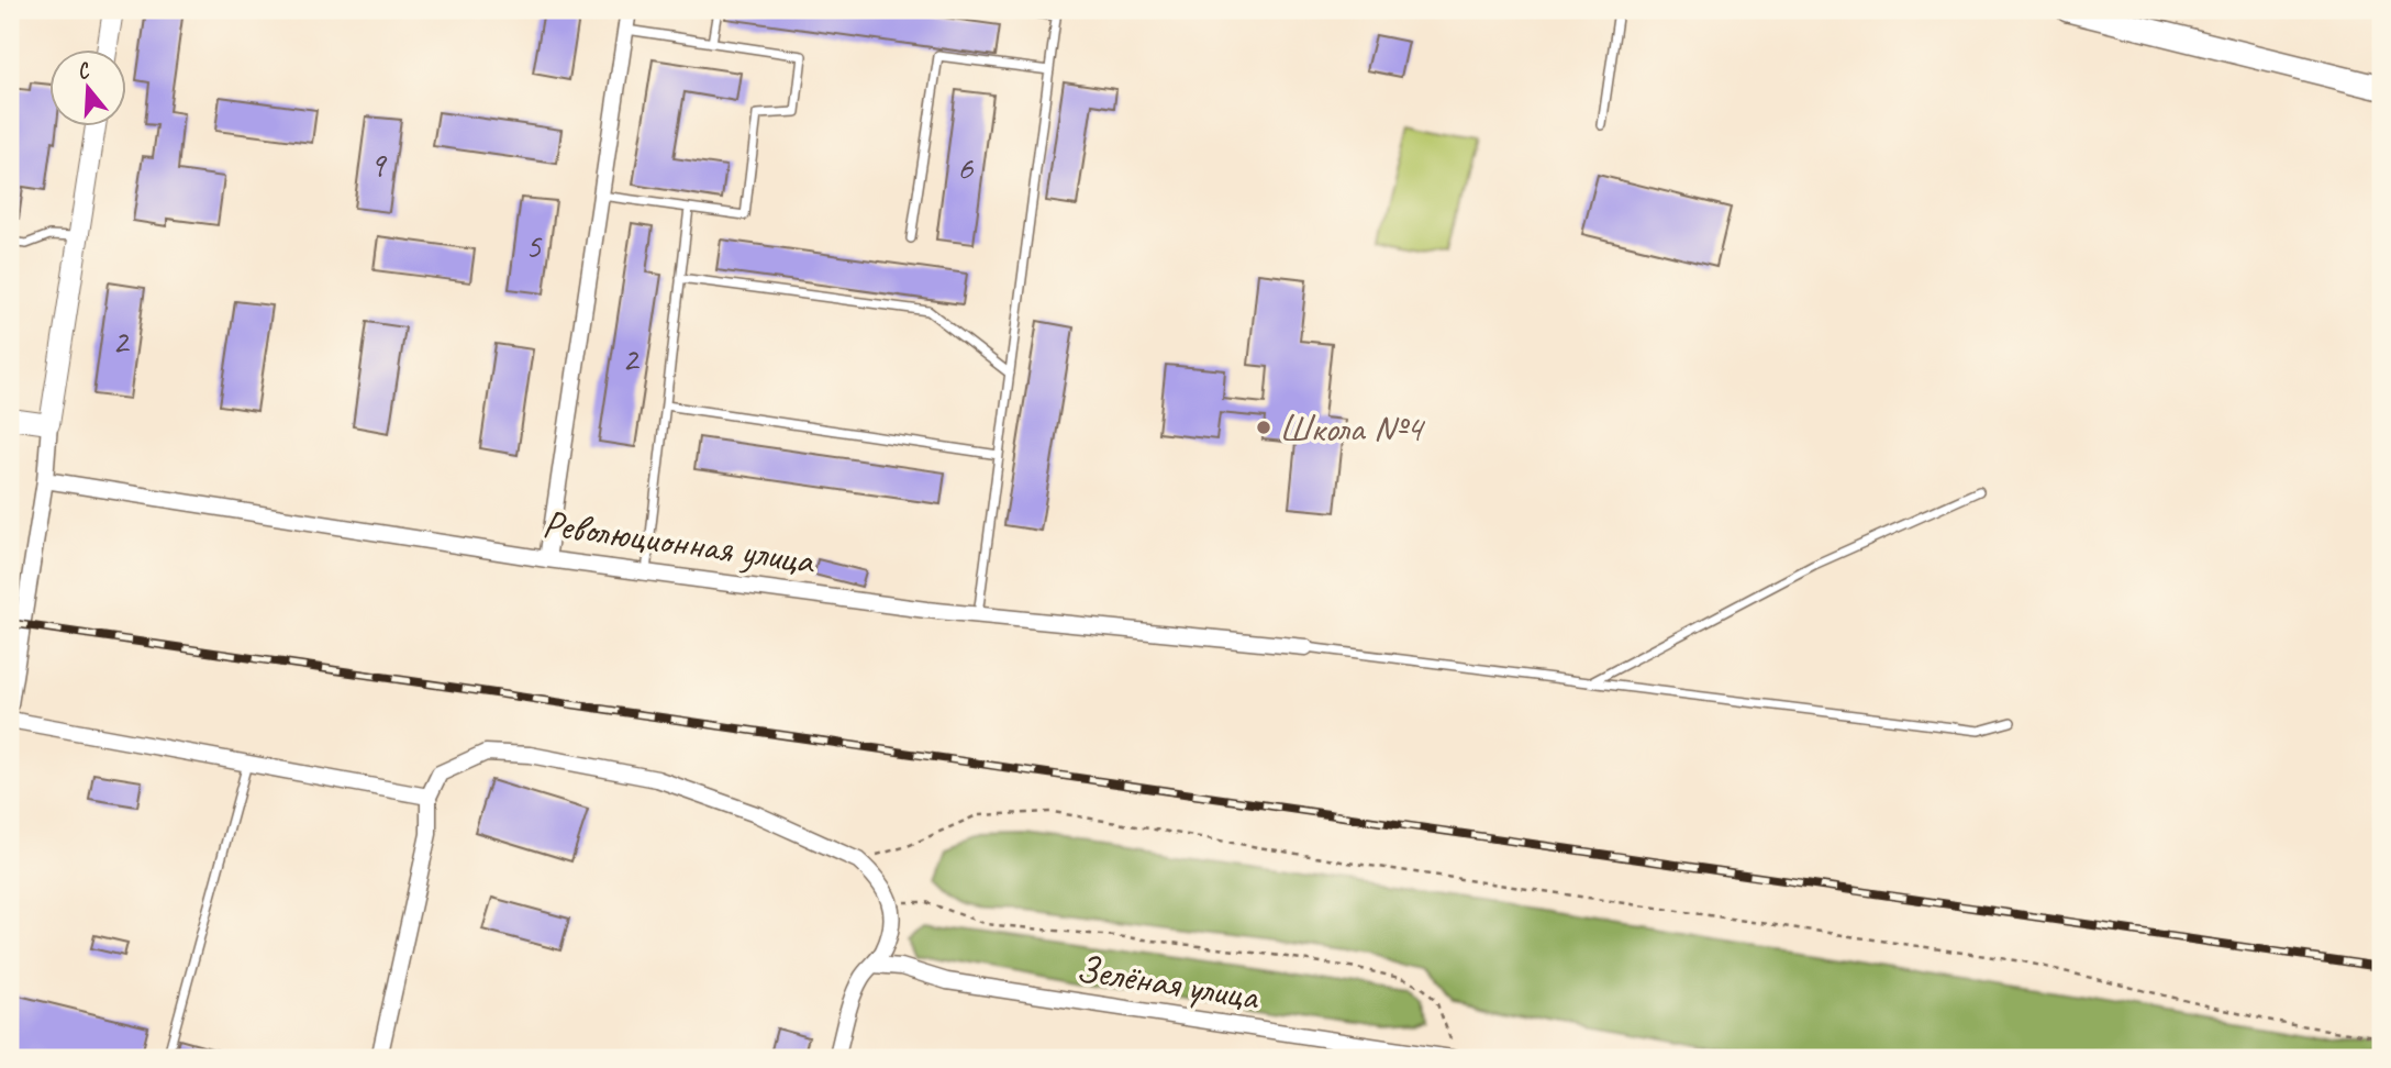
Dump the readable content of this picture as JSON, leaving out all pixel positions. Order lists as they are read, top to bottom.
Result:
{
  "streets": {
    "street": ["Революционная улица", "Зелёная улица"]
  },
  "places": ["Школа №4"],
  "house_numbers": [
    "9",
    "6",
    "5",
    "2",
    "2"
  ],
  "north": "top"
}
